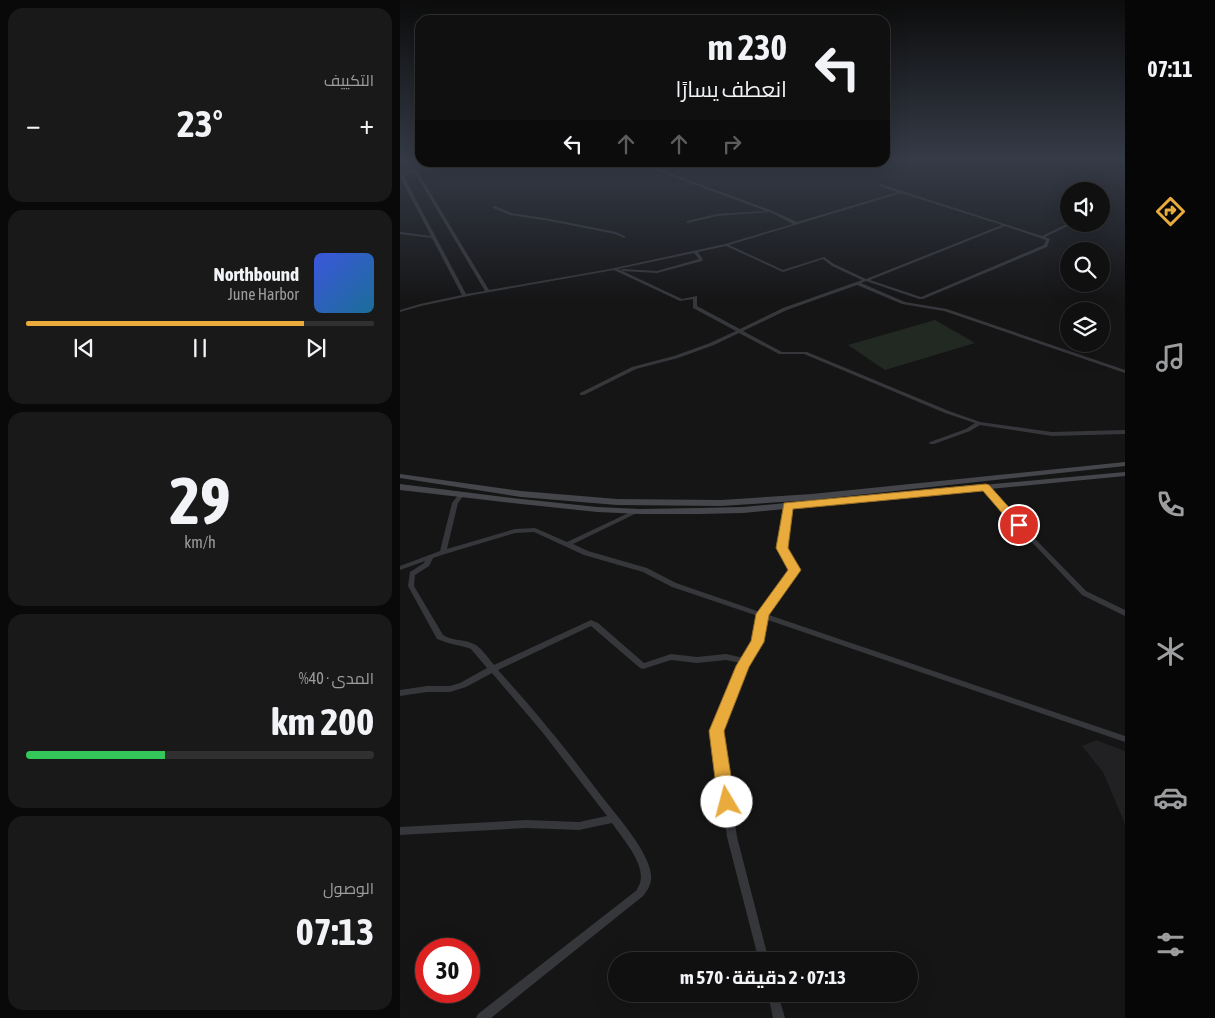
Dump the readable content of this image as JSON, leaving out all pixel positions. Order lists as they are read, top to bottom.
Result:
{
  "page": {
    "tabs": "07:11",
    "tile": [
      "التكييف",
      ["29", "km/h"],
      ["المدى · 40%", "200 km"],
      ["الوصول", "07:13"]
    ],
    "turn": ["230 m", "انعطف يسارًا"],
    "heat": ["−", "23°", "+"],
    "song": ["Northbound", "June Harbor"],
    "limit": "30",
    "trip": "07:13 · 2 دقيقة · 570 m"
  }
}
